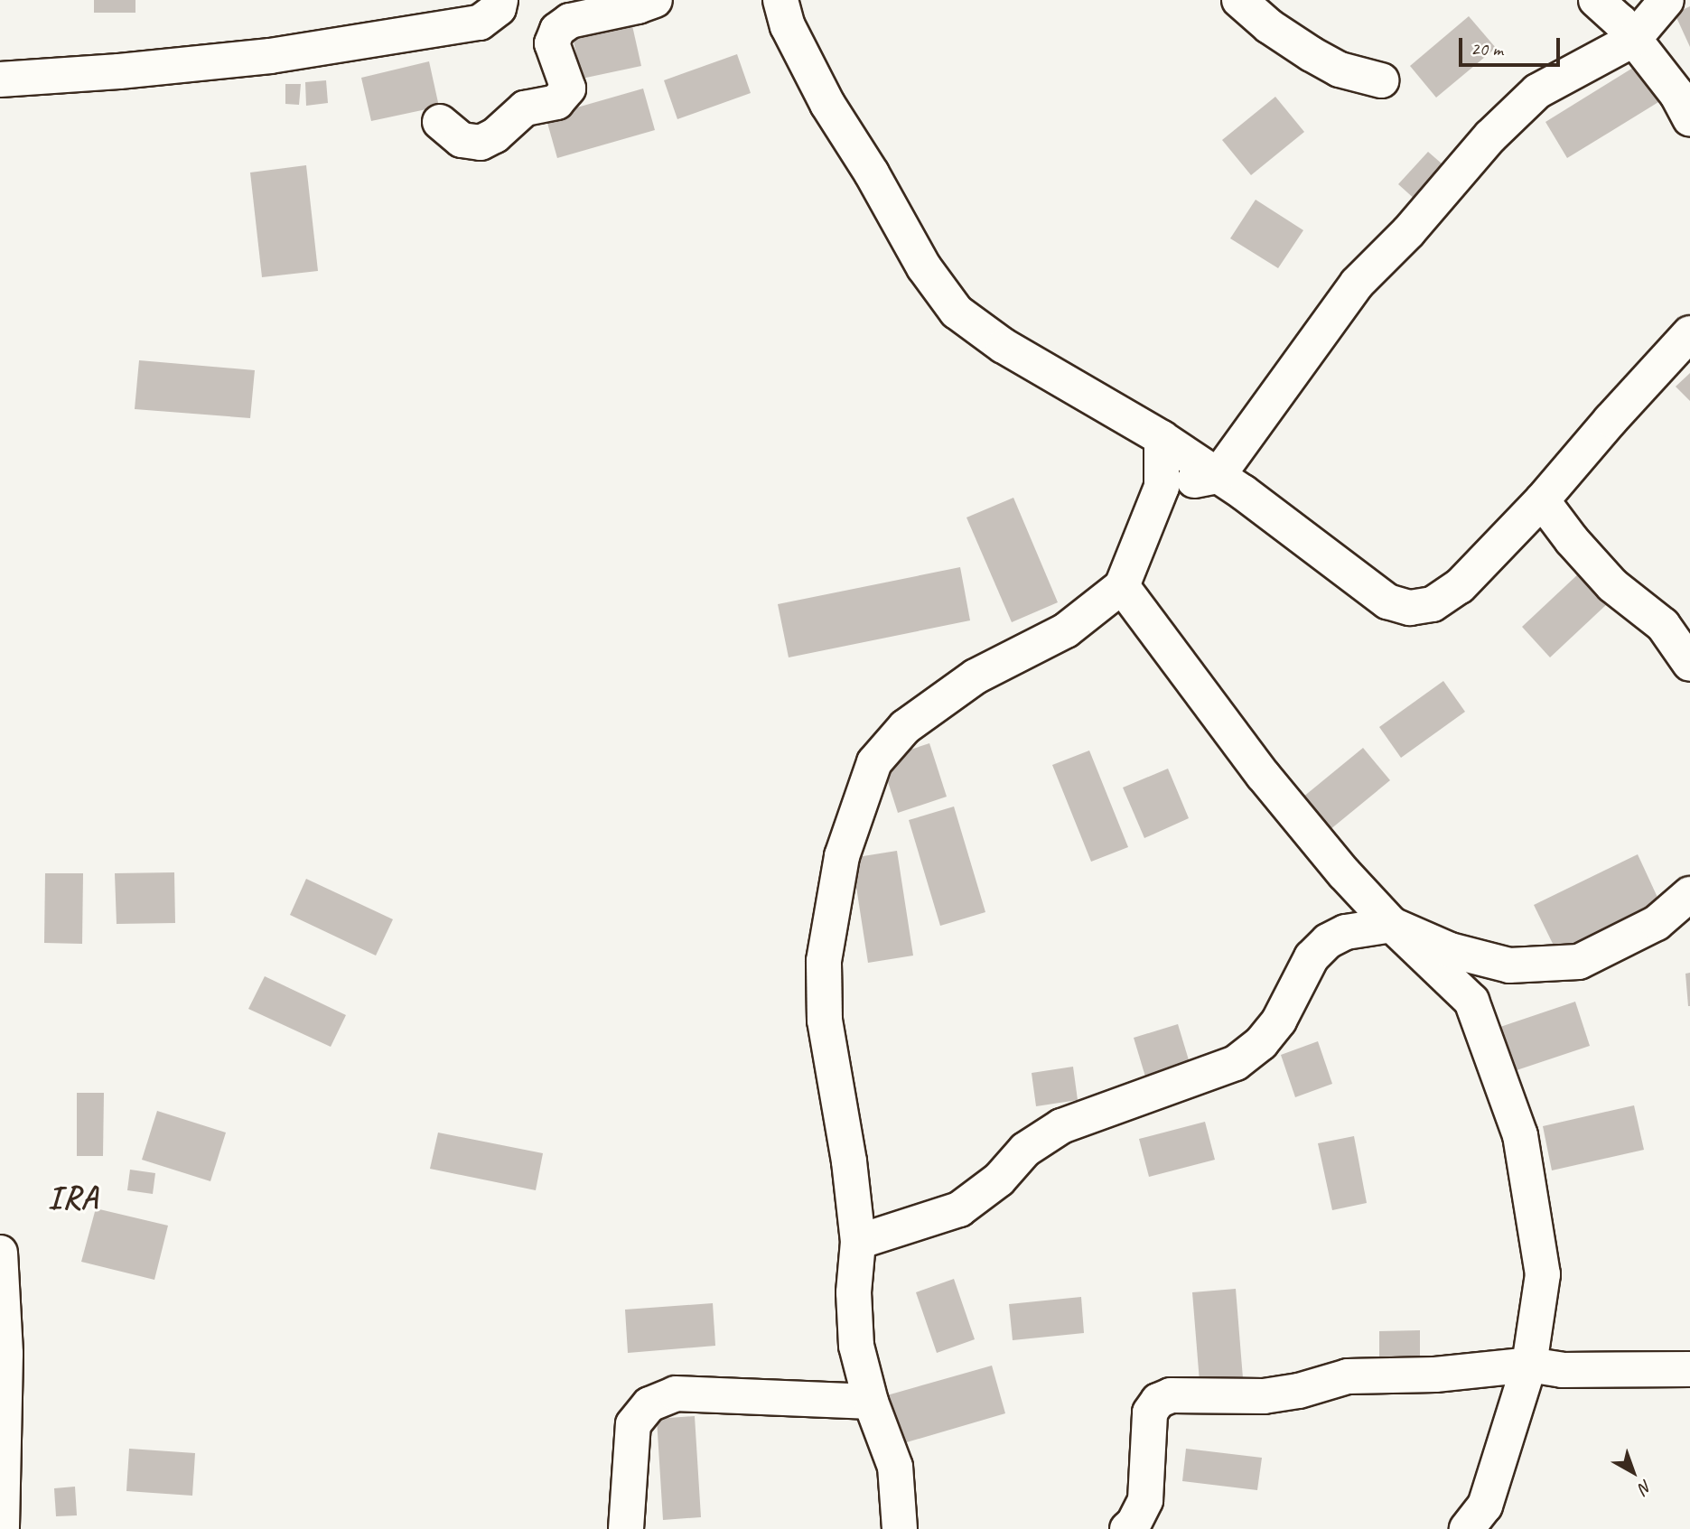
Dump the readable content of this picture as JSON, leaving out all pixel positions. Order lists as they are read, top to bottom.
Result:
{
  "districts": ["IRA"],
  "scale_bar": "20 m",
  "north": "bottom right"
}
